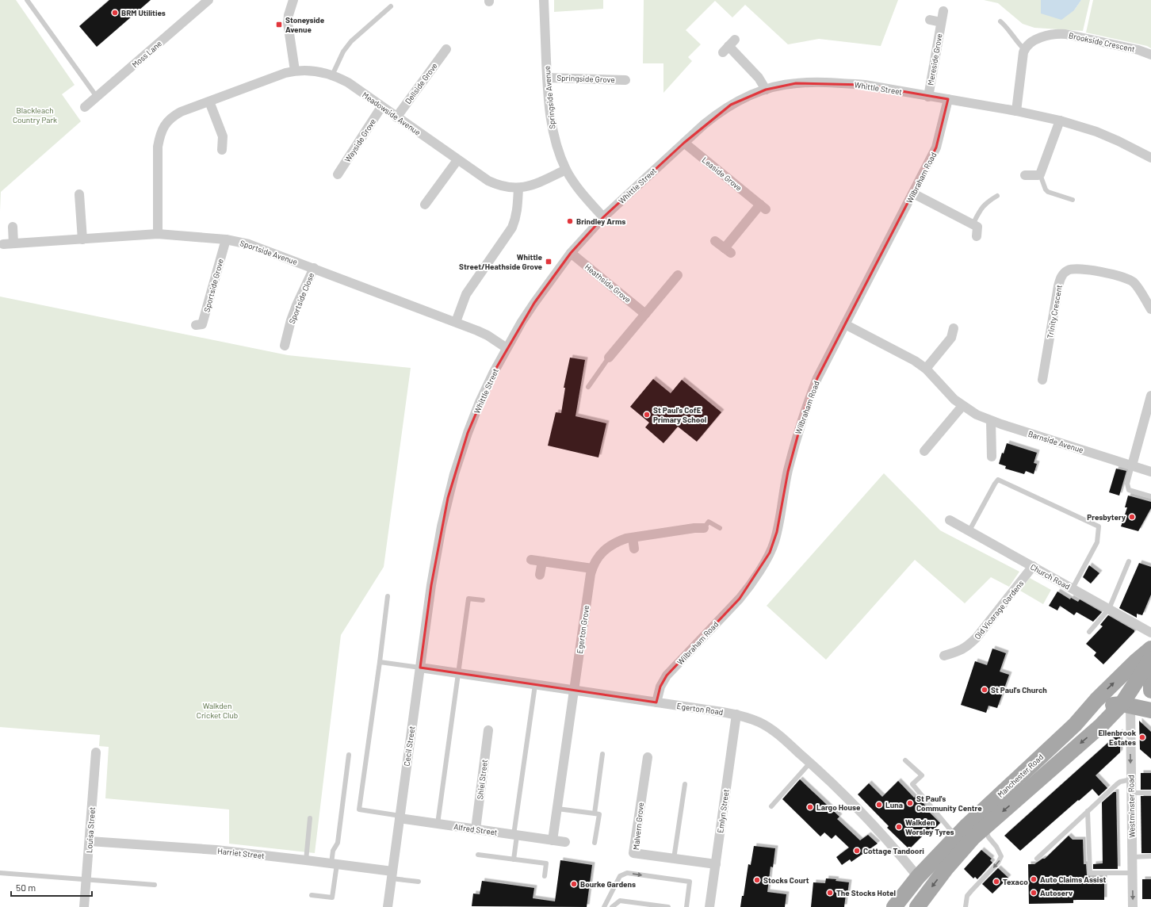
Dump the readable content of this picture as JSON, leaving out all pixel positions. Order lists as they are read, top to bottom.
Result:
{
  "streets": {
    "main road": ["Manchester Road"],
    "street": [
      "Brookside Crescent",
      "Moss Lane",
      "Mereside Grove",
      "Springside Grove",
      "Dellside Grove",
      "Whittle Street",
      "Springside Avenue",
      "Meadowside Avenue",
      "Wayside Grove",
      "Leaside Grove",
      "Wilbraham Road",
      "Sportside Avenue",
      "Heathside Grove",
      "Sportside Grove",
      "Sportside Close",
      "Trinity Crescent",
      "Barnside Avenue",
      "Church Road",
      "Old Vicarage Gardens",
      "Egerton Grove",
      "Egerton Road",
      "Cecil Street",
      "Shiel Street",
      "Westminster Road",
      "Emlyn Street",
      "Malvern Grove",
      "Alfred Street",
      "Louisa Street",
      "Harriet Street"
    ]
  },
  "crossings": [
    ["Mereside Grove", "Whittle Street"],
    ["Springside Grove", "Springside Avenue"],
    ["Dellside Grove", "Meadowside Avenue"],
    ["Whittle Street", "Springside Avenue"],
    ["Whittle Street", "Leaside Grove"],
    ["Whittle Street", "Wilbraham Road"],
    ["Whittle Street", "Sportside Avenue"],
    ["Whittle Street", "Heathside Grove"],
    ["Whittle Street", "Cecil Street"],
    ["Springside Avenue", "Meadowside Avenue"],
    ["Meadowside Avenue", "Wayside Grove"],
    ["Meadowside Avenue", "Sportside Avenue"],
    ["Wilbraham Road", "Barnside Avenue"],
    ["Wilbraham Road", "Egerton Road"],
    ["Sportside Avenue", "Sportside Grove"],
    ["Sportside Avenue", "Sportside Close"],
    ["Church Road", "Old Vicarage Gardens"],
    ["Egerton Grove", "Egerton Road"],
    ["Egerton Road", "Cecil Street"],
    ["Egerton Road", "Manchester Road"],
    ["Egerton Road", "Emlyn Street"],
    ["Cecil Street", "Alfred Street"],
    ["Cecil Street", "Harriet Street"],
    ["Manchester Road", "Westminster Road"],
    ["Shiel Street", "Alfred Street"],
    ["Emlyn Street", "Malvern Grove"],
    ["Louisa Street", "Harriet Street"]
  ],
  "one_way": ["Westminster Road"],
  "parks": ["Blackleach Country Park", "Walkden Cricket Club"],
  "places": {
    "other": [
      "BRM Utilities",
      "Brindley Arms",
      "St Paul's CofE Primary School",
      "Presbytery",
      "St Paul's Church",
      "Ellenbrook Estates",
      "St Paul's Community Centre",
      "Luna",
      "Largo House",
      "Walkden Worsley Tyres",
      "Cottage Tandoori",
      "Auto Claims Assist",
      "Stocks Court",
      "Texaco",
      "Bourke Gardens",
      "The Stocks Hotel",
      "Autoserv"
    ],
    "transit": ["Stoneyside Avenue", "Whittle Street/Heathside Grove"]
  },
  "scale_bar": "50 m"
}
